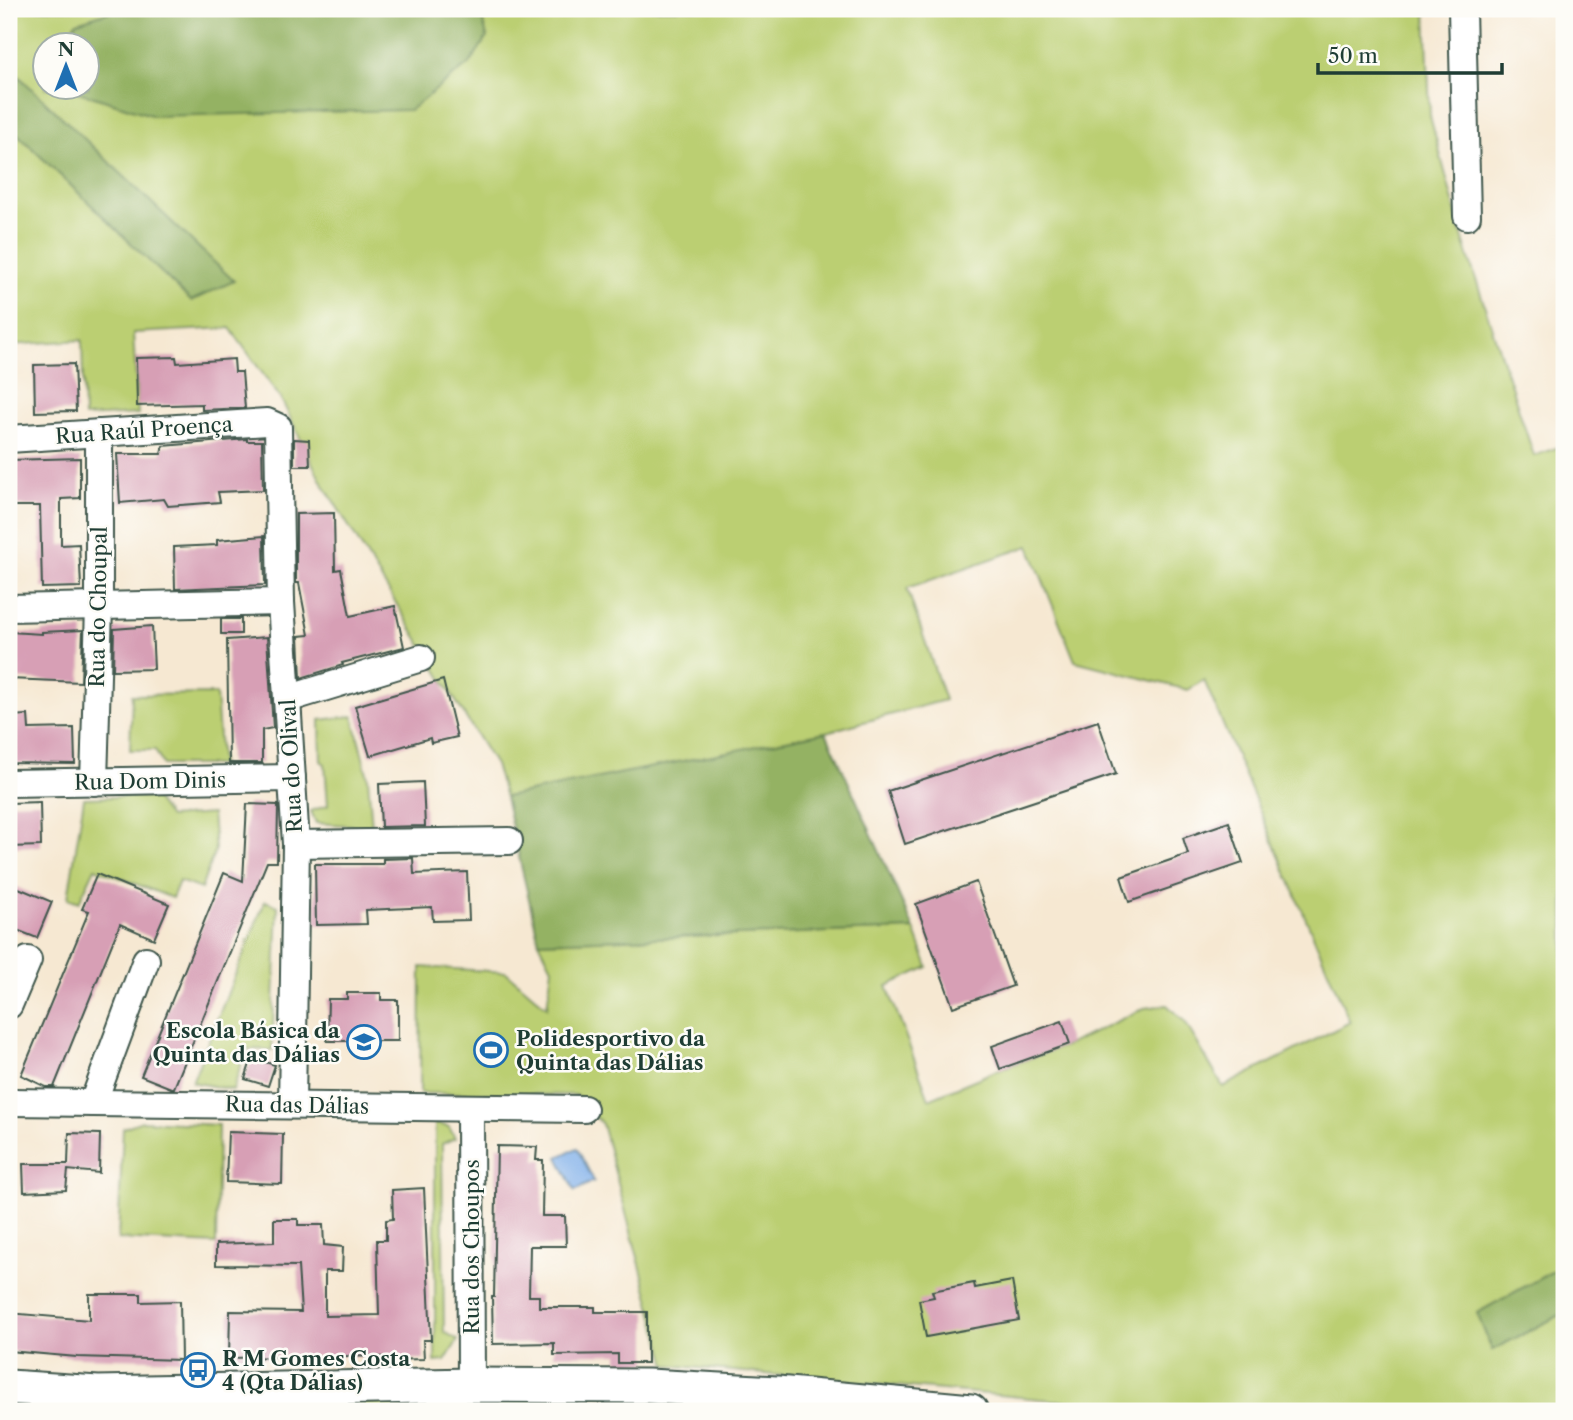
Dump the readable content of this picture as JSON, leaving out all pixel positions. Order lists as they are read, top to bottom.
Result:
{
  "streets": {
    "street": [
      "Rua Raúl Proença",
      "Rua do Choupal",
      "Rua do Olival",
      "Rua Dom Dinis",
      "Rua das Dálias",
      "Rua dos Choupos"
    ]
  },
  "crossings": [
    ["Rua Raúl Proença", "Rua do Choupal"],
    ["Rua Raúl Proença", "Rua do Olival"],
    ["Rua do Choupal", "Rua Dom Dinis"],
    ["Rua do Olival", "Rua Dom Dinis"],
    ["Rua do Olival", "Rua das Dálias"],
    ["Rua das Dálias", "Rua dos Choupos"]
  ],
  "places": {
    "school or university": ["Escola Básica da Quinta das Dálias"],
    "sports": ["Polidesportivo da Quinta das Dálias"],
    "bus stop": ["R M Gomes Costa 4 (Qta Dálias)"]
  },
  "scale_bar": "50 m",
  "north": "top"
}
